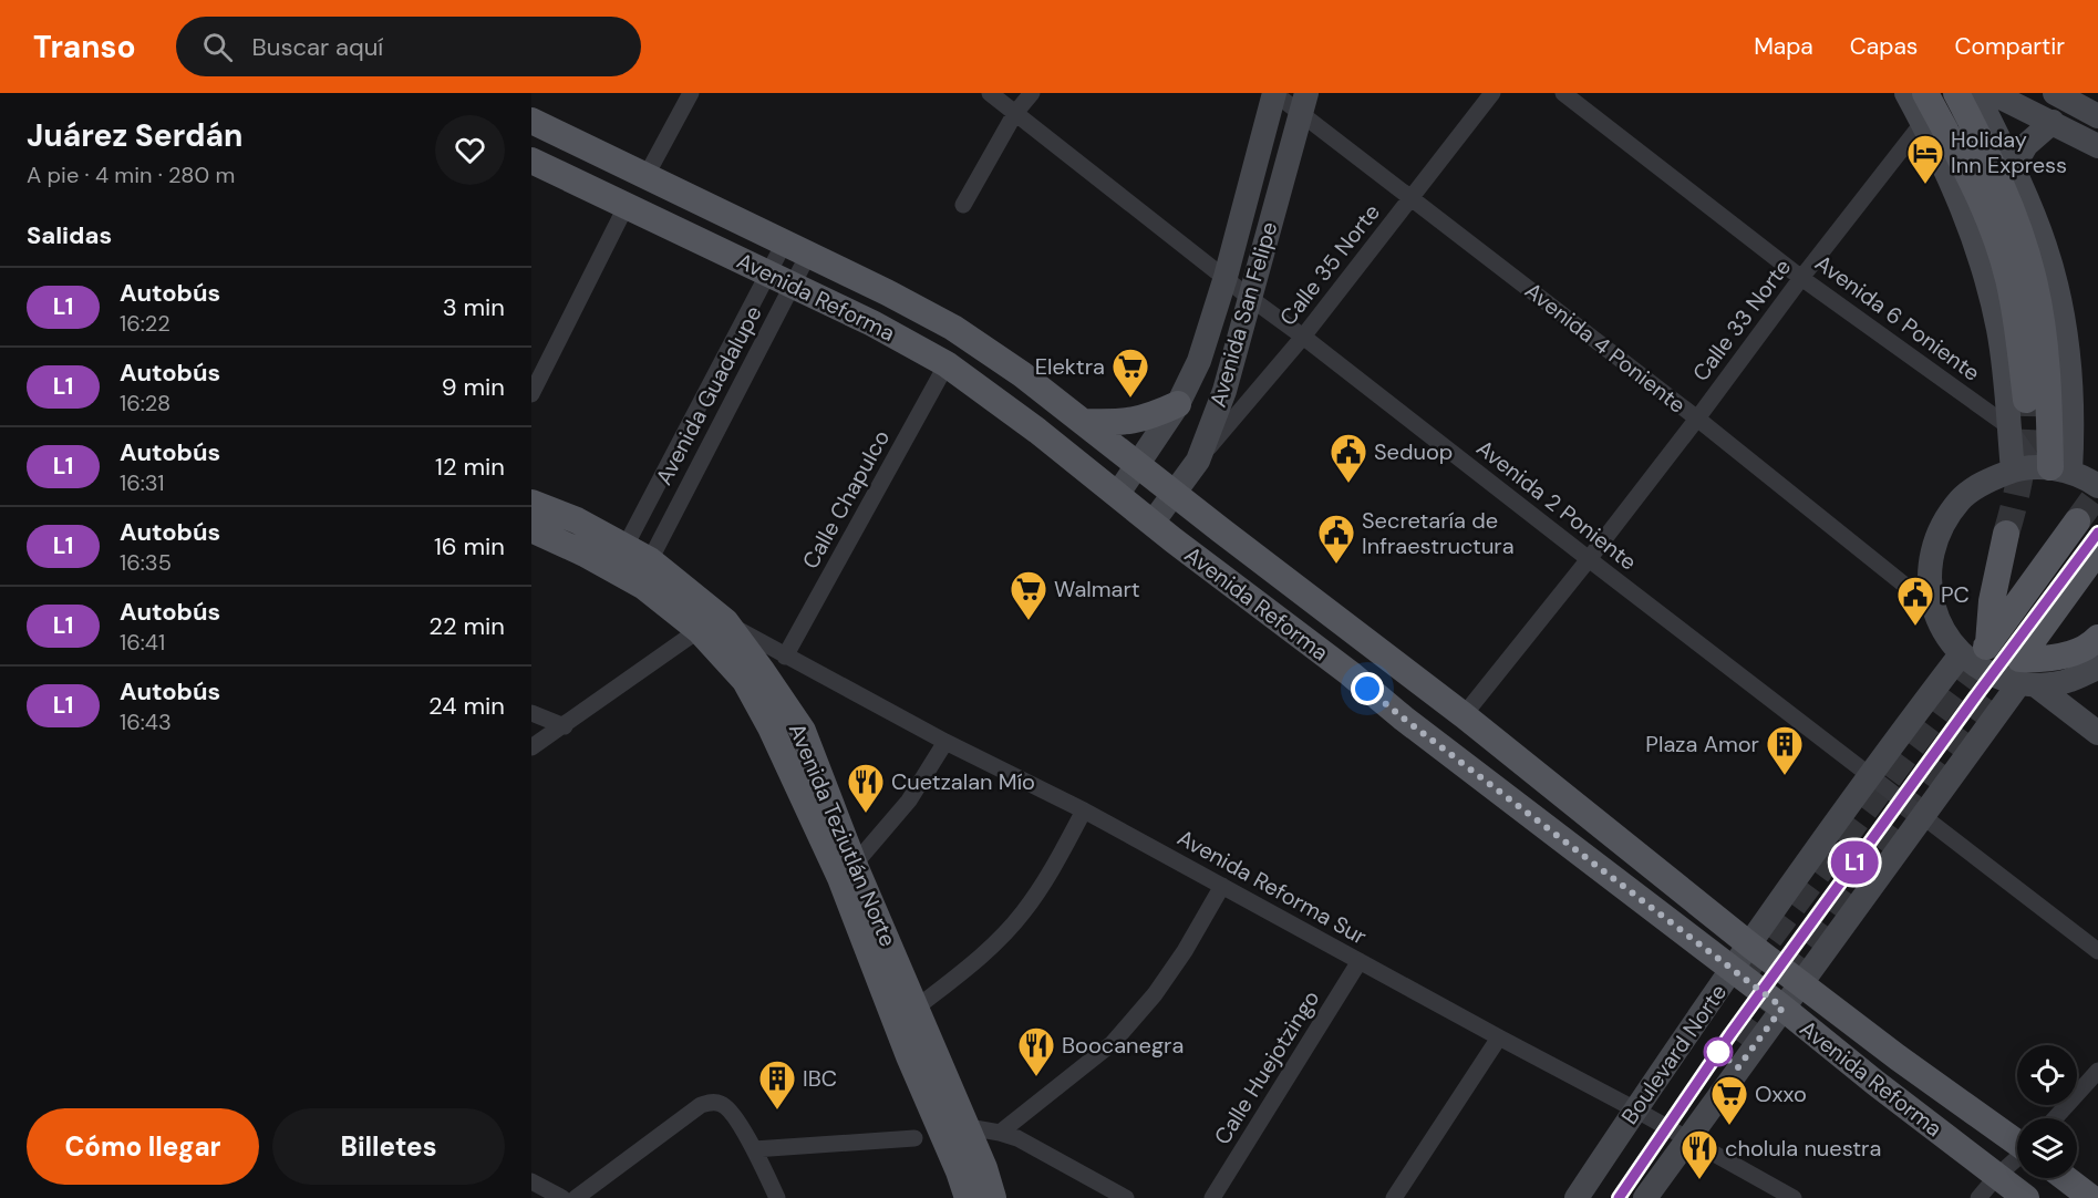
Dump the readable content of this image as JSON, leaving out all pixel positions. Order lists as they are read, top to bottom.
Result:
{
  "streets": {
    "main road": [
      "Avenida Reforma",
      "Avenida San Felipe",
      "Avenida Teziutlán Norte",
      "Boulevard Norte"
    ],
    "street": [
      "Calle 35 Norte",
      "Avenida 6 Poniente",
      "Calle 33 Norte",
      "Avenida 4 Poniente",
      "Avenida Guadalupe",
      "Calle Chapulco",
      "Avenida 2 Poniente",
      "Avenida Reforma Sur",
      "Calle Huejotzingo"
    ]
  },
  "crossings": [
    ["Calle 35 Norte", "Avenida San Felipe"],
    ["Calle 35 Norte", "Avenida 4 Poniente"],
    ["Calle 35 Norte", "Avenida 2 Poniente"],
    ["Avenida Reforma", "Avenida San Felipe"],
    ["Avenida Reforma", "Calle 33 Norte"],
    ["Avenida Reforma", "Avenida Guadalupe"],
    ["Avenida Reforma", "Calle Chapulco"],
    ["Avenida Reforma", "Boulevard Norte"],
    ["Avenida San Felipe", "Avenida 4 Poniente"],
    ["Avenida San Felipe", "Avenida 2 Poniente"],
    ["Avenida 6 Poniente", "Calle 33 Norte"],
    ["Calle 33 Norte", "Avenida 4 Poniente"],
    ["Calle 33 Norte", "Avenida 2 Poniente"],
    ["Avenida Guadalupe", "Avenida Teziutlán Norte"],
    ["Calle Chapulco", "Avenida Reforma Sur"],
    ["Avenida 2 Poniente", "Boulevard Norte"],
    ["Avenida Teziutlán Norte", "Avenida Reforma Sur"],
    ["Avenida Reforma Sur", "Boulevard Norte"],
    ["Avenida Reforma Sur", "Calle Huejotzingo"]
  ],
  "places": {
    "hotel": ["Holiday Inn Express"],
    "supermarket": ["Elektra", "Walmart", "Oxxo"],
    "public building": ["Seduop", "Secretaría de Infraestructura", "PC"],
    "building": ["Plaza Amor", "IBC"],
    "restaurant": ["Cuetzalan Mío", "Boocanegra", "cholula nuestra"]
  },
  "lines": ["bus line L1"],
  "page": {
    "header": "Transo",
    "search": "Buscar aquí",
    "nav": ["Mapa", "Capas", "Compartir"],
    "heading": [
      ["Juárez Serdán", "A pie · 4 min · 280 m"],
      "Salidas"
    ],
    "on_map": "L1",
    "list": [
      {
        "mark": "L1",
        "name": "Autobús",
        "note": "16:22",
        "value": "3 min"
      },
      {
        "mark": "L1",
        "name": "Autobús",
        "note": "16:28",
        "value": "9 min"
      },
      {
        "mark": "L1",
        "name": "Autobús",
        "note": "16:31",
        "value": "12 min"
      },
      {
        "mark": "L1",
        "name": "Autobús",
        "note": "16:35",
        "value": "16 min"
      },
      {
        "mark": "L1",
        "name": "Autobús",
        "note": "16:41",
        "value": "22 min"
      },
      {
        "mark": "L1",
        "name": "Autobús",
        "note": "16:43",
        "value": "24 min"
      }
    ],
    "buttons": ["Cómo llegar", "Billetes"]
  }
}
